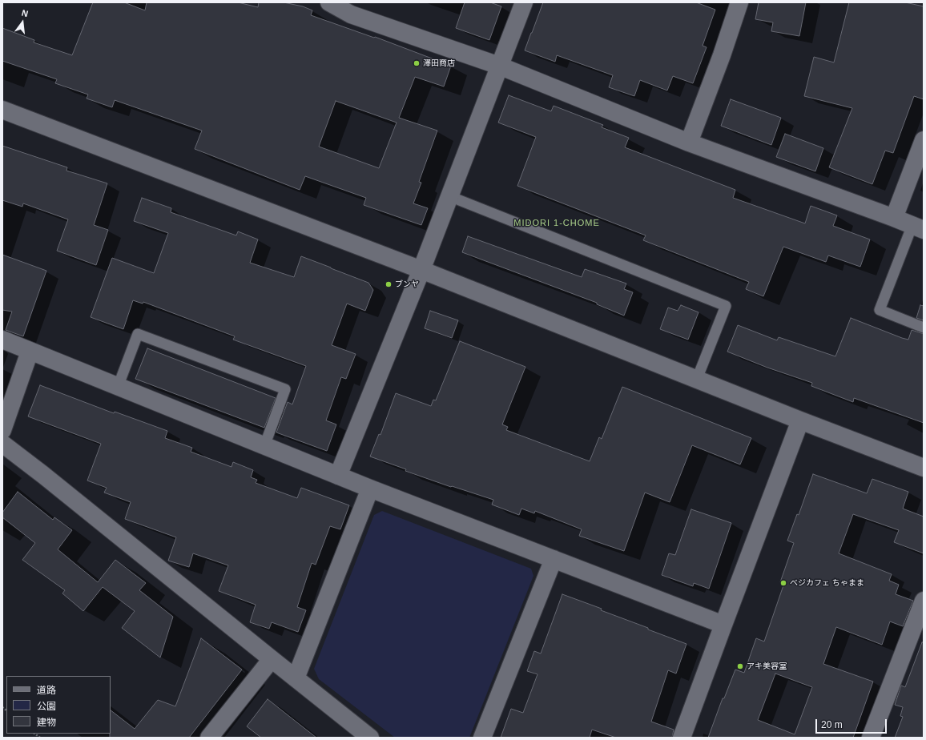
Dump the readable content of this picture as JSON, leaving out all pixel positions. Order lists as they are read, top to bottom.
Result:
{
  "districts": ["MIDORI 1-CHOME"],
  "places": [
    "澤田商店",
    "ブンヤ",
    "ベジカフェ ちゃまま",
    "アキ美容室"
  ],
  "legend": ["道路", "公園", "建物"],
  "scale_bar": "20 m",
  "north": "top"
}
